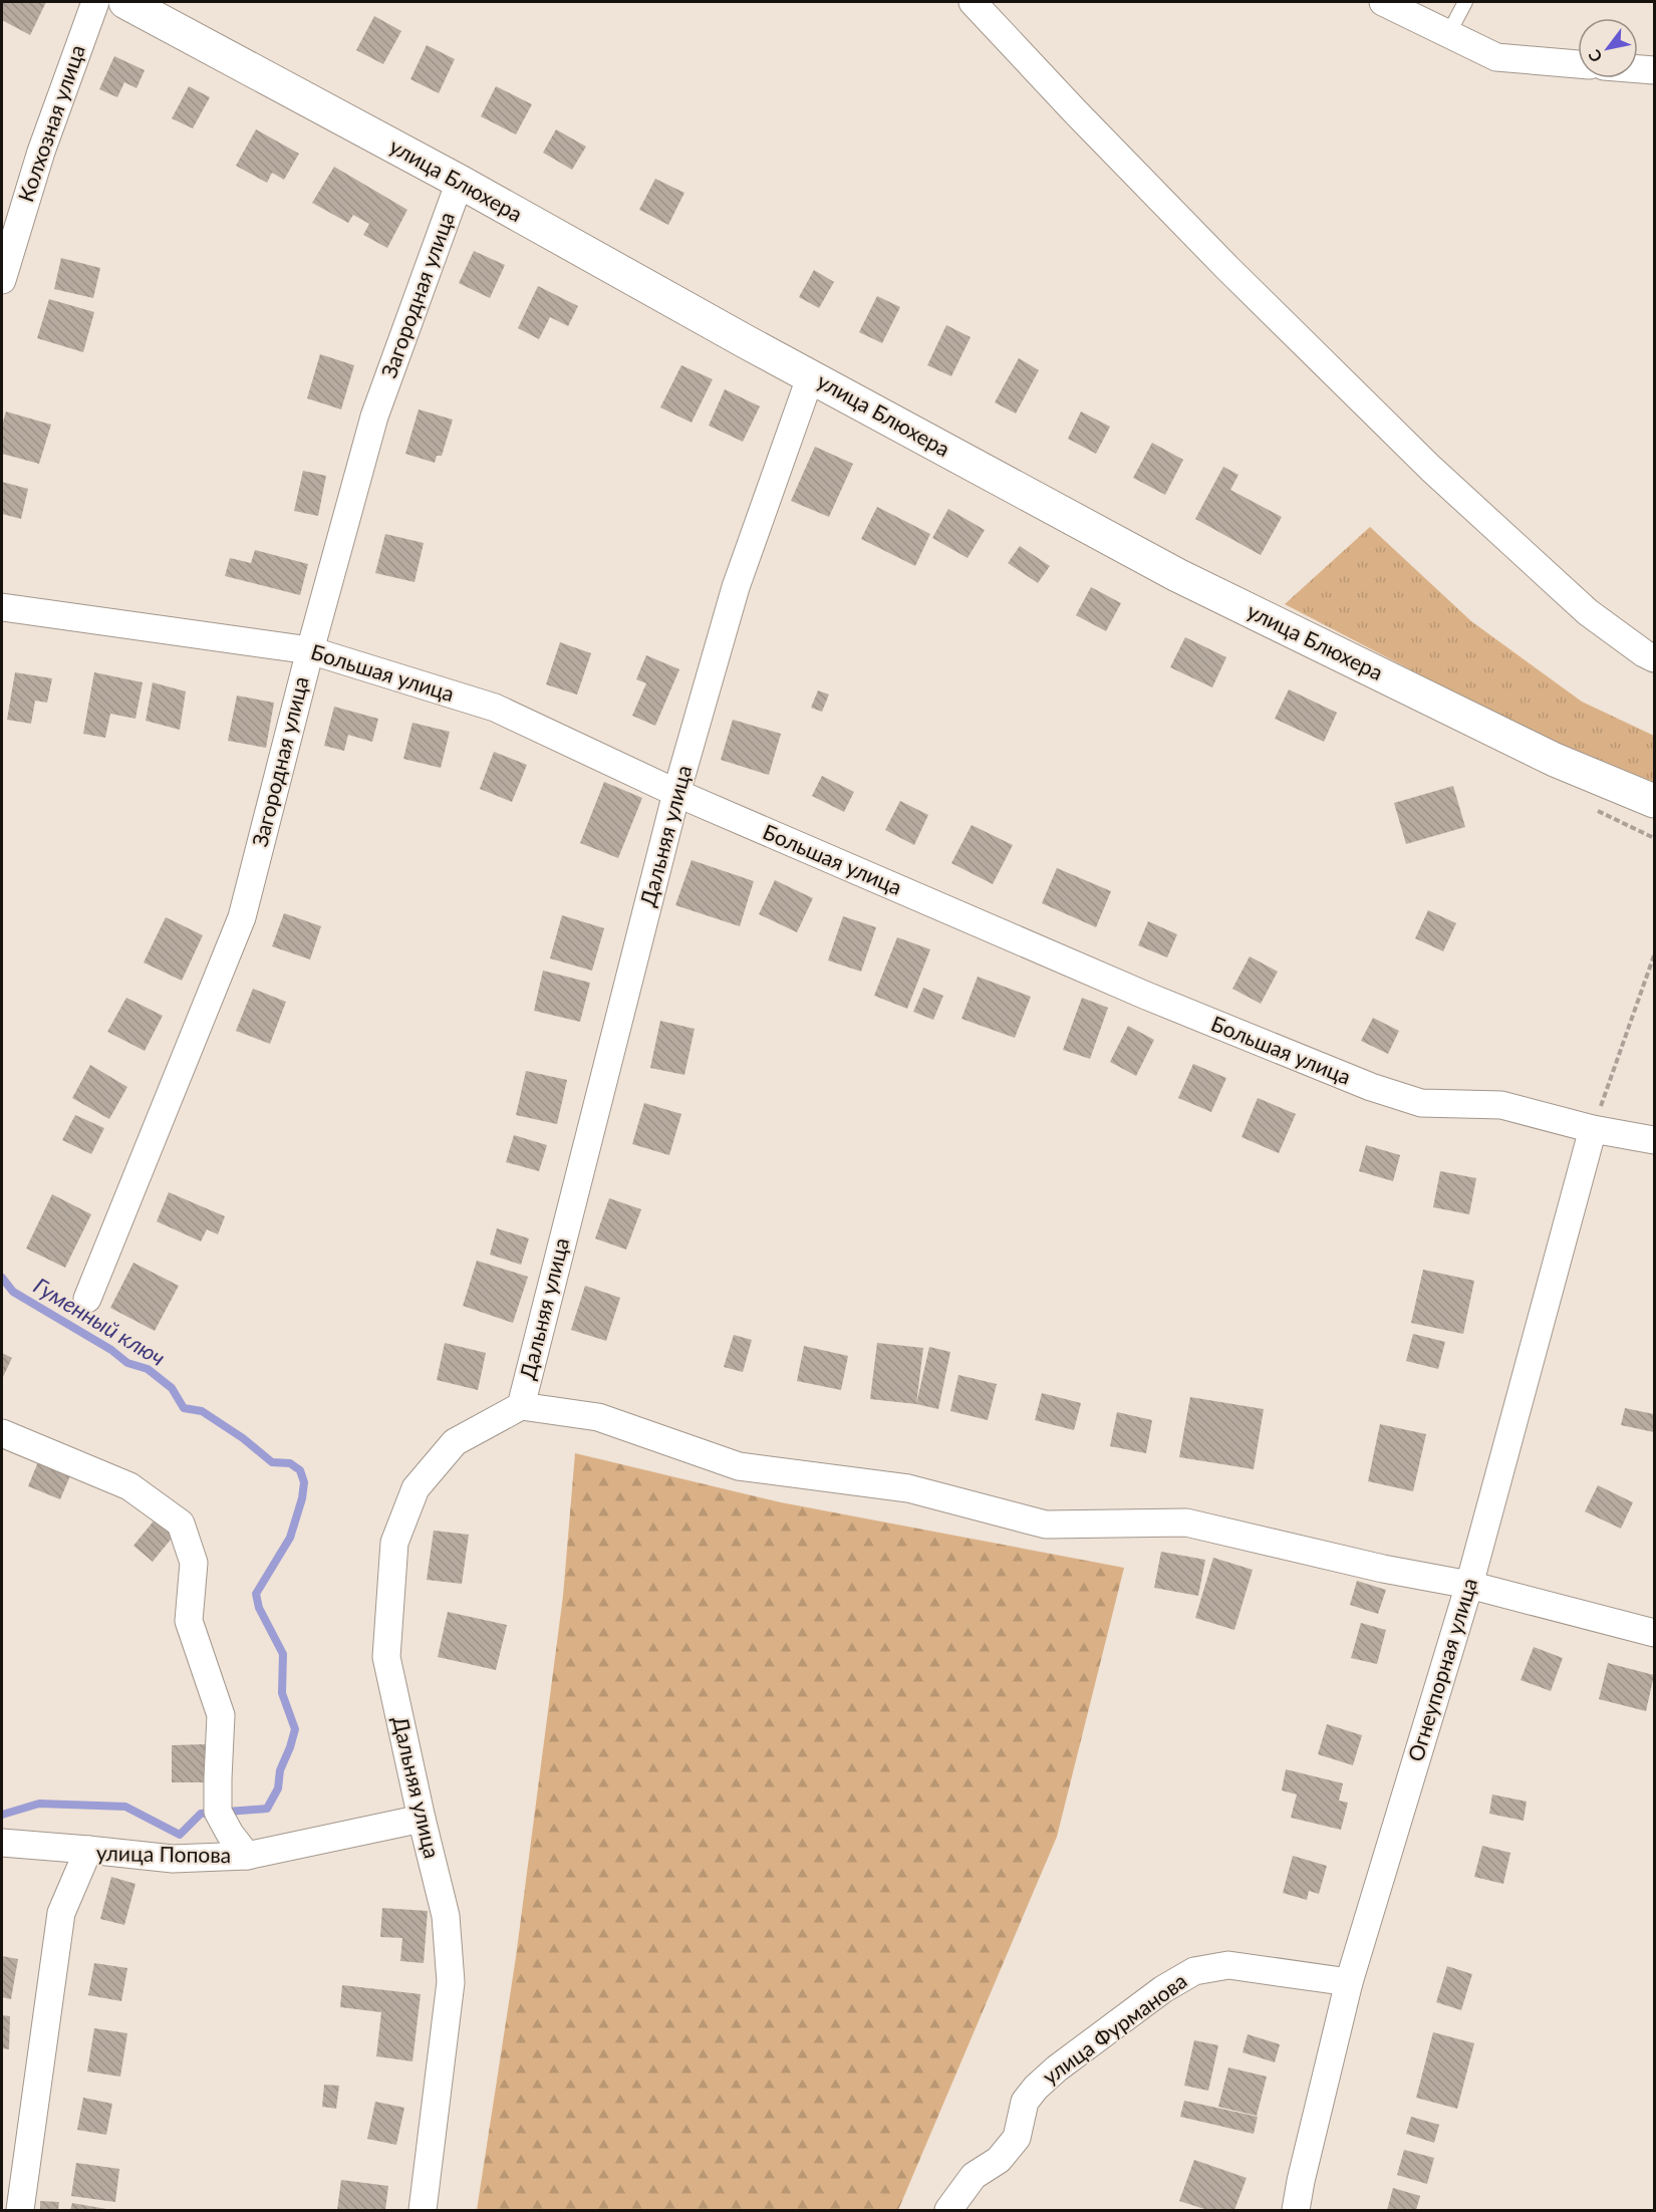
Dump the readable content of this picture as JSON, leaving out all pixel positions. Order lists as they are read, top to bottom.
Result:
{
  "streets": {
    "main road": ["улица Блюхера"],
    "street": [
      "Колхозная улица",
      "Загородная улица",
      "Большая улица",
      "Дальняя улица",
      "Огнеупорная улица",
      "улица Попова",
      "улица Фурманова"
    ]
  },
  "crossings": [
    ["улица Блюхера", "Загородная улица"],
    ["улица Блюхера", "Дальняя улица"],
    ["Загородная улица", "Большая улица"],
    ["Большая улица", "Дальняя улица"],
    ["Большая улица", "Огнеупорная улица"],
    ["Дальняя улица", "улица Попова"],
    ["Огнеупорная улица", "улица Фурманова"]
  ],
  "water": ["Гуменный ключ"],
  "north": "bottom left"
}
